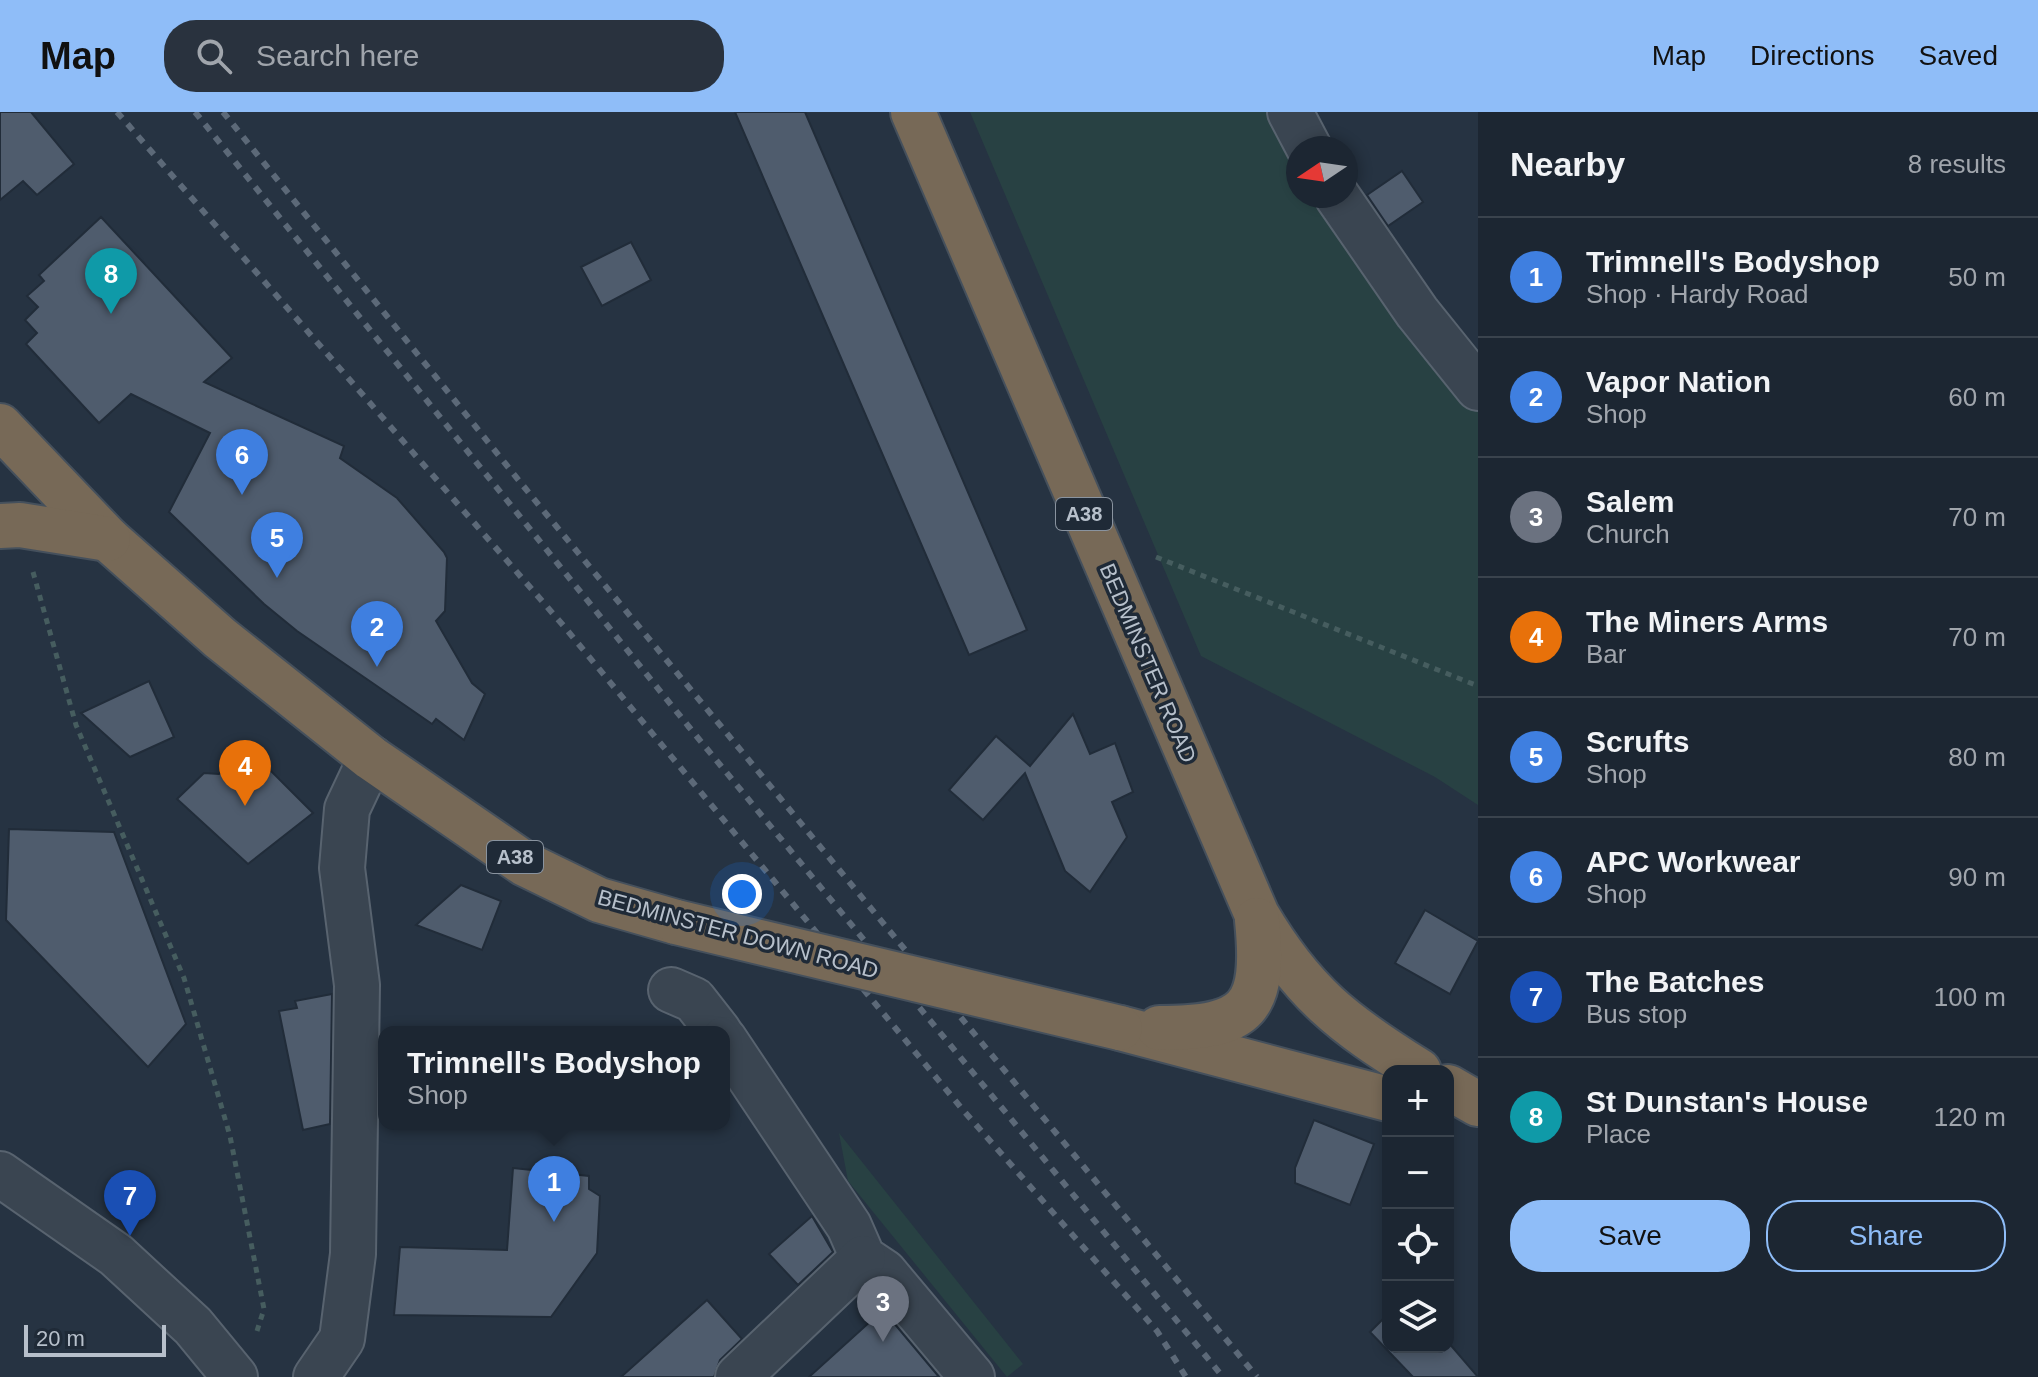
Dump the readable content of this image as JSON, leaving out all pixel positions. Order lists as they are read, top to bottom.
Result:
{
  "streets": {
    "highway": ["A38", "BEDMINSTER ROAD", "BEDMINSTER DOWN ROAD"]
  },
  "crossings": [
    ["A38", "BEDMINSTER ROAD"],
    ["A38", "BEDMINSTER DOWN ROAD"]
  ],
  "scale_bar": "20 m",
  "north": "left",
  "page": {
    "header": "Map",
    "search": "Search here",
    "nav": ["Map", "Directions", "Saved"],
    "heading": ["Nearby", "8 results"],
    "list": [
      {
        "mark": "1",
        "name": "Trimnell's Bodyshop",
        "note": "Shop · Hardy Road",
        "value": "50 m"
      },
      {
        "mark": "2",
        "name": "Vapor Nation",
        "note": "Shop",
        "value": "60 m"
      },
      {
        "mark": "3",
        "name": "Salem",
        "note": "Church",
        "value": "70 m"
      },
      {
        "mark": "4",
        "name": "The Miners Arms",
        "note": "Bar",
        "value": "70 m"
      },
      {
        "mark": "5",
        "name": "Scrufts",
        "note": "Shop",
        "value": "80 m"
      },
      {
        "mark": "6",
        "name": "APC Workwear",
        "note": "Shop",
        "value": "90 m"
      },
      {
        "mark": "7",
        "name": "The Batches",
        "note": "Bus stop",
        "value": "100 m"
      },
      {
        "mark": "8",
        "name": "St Dunstan's House",
        "note": "Place",
        "value": "120 m"
      }
    ],
    "pins": [
      "8",
      "6",
      "5",
      "2",
      "4",
      "1",
      "7",
      "3"
    ],
    "popup": ["Trimnell's Bodyshop", "Shop"],
    "map_buttons": ["+", "−"],
    "buttons": ["Save", "Share"],
    "scale": "20 m"
  }
}
